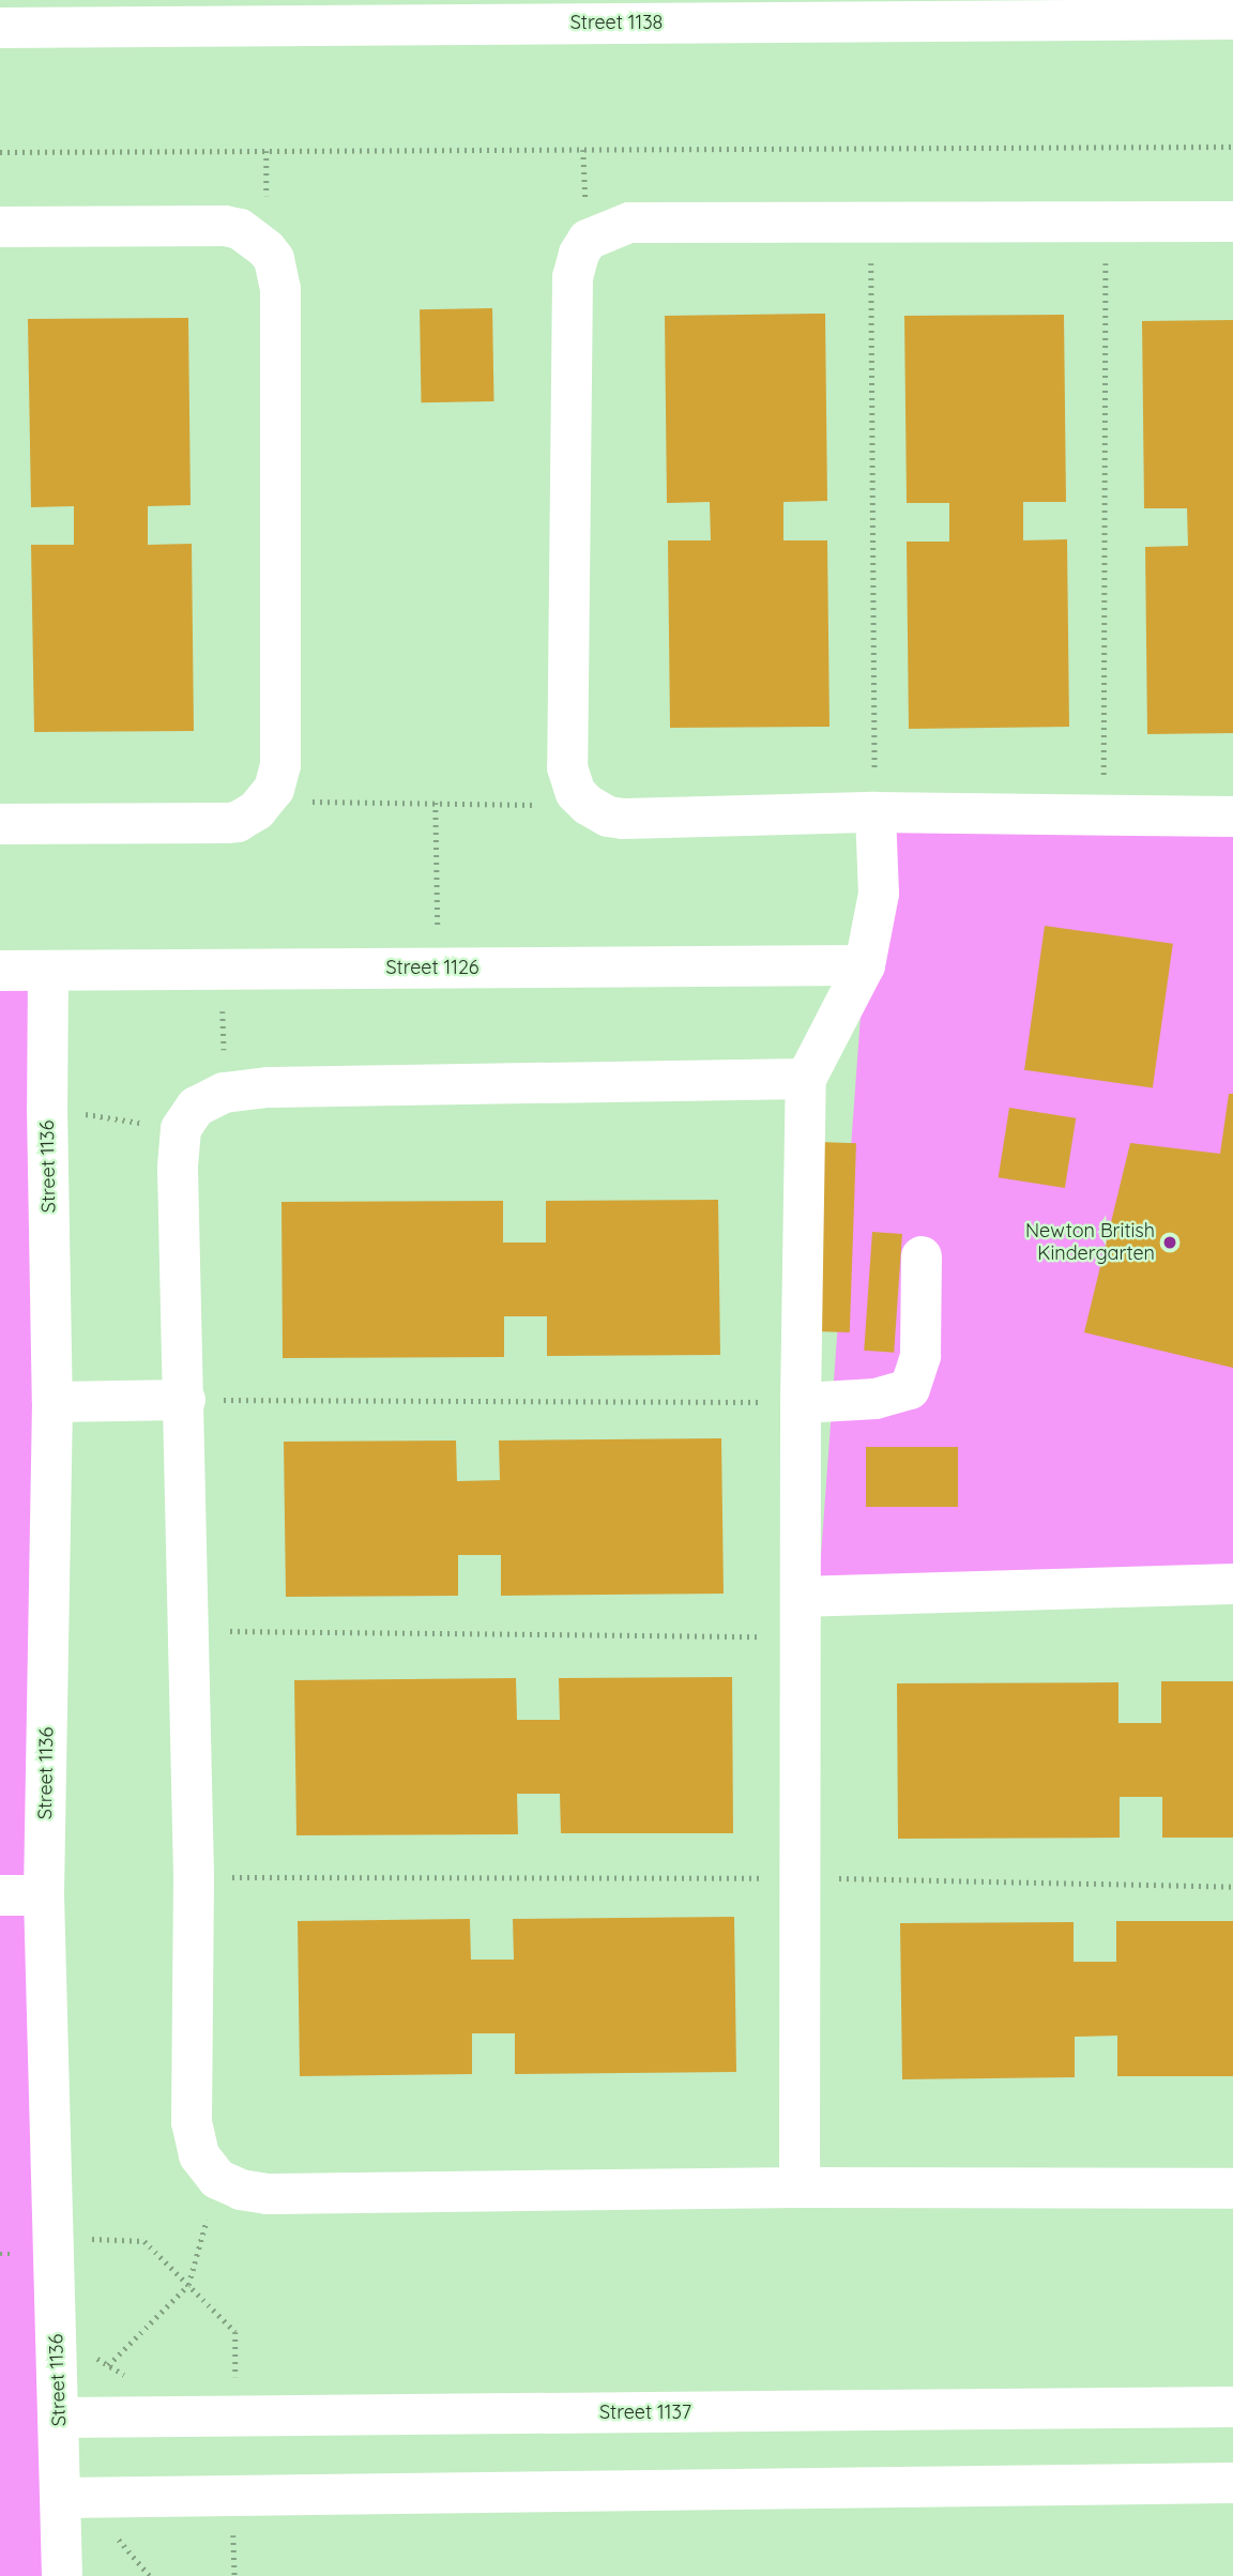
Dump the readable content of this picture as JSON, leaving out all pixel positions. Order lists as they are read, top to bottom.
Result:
{
  "streets": {
    "street": [
      "Street 1138",
      "Street 1126",
      "Street 1136",
      "Street 1137"
    ]
  },
  "crossings": [
    ["Street 1126", "Street 1136"],
    ["Street 1136", "Street 1137"]
  ],
  "places": ["Newton British Kindergarten"]
}
